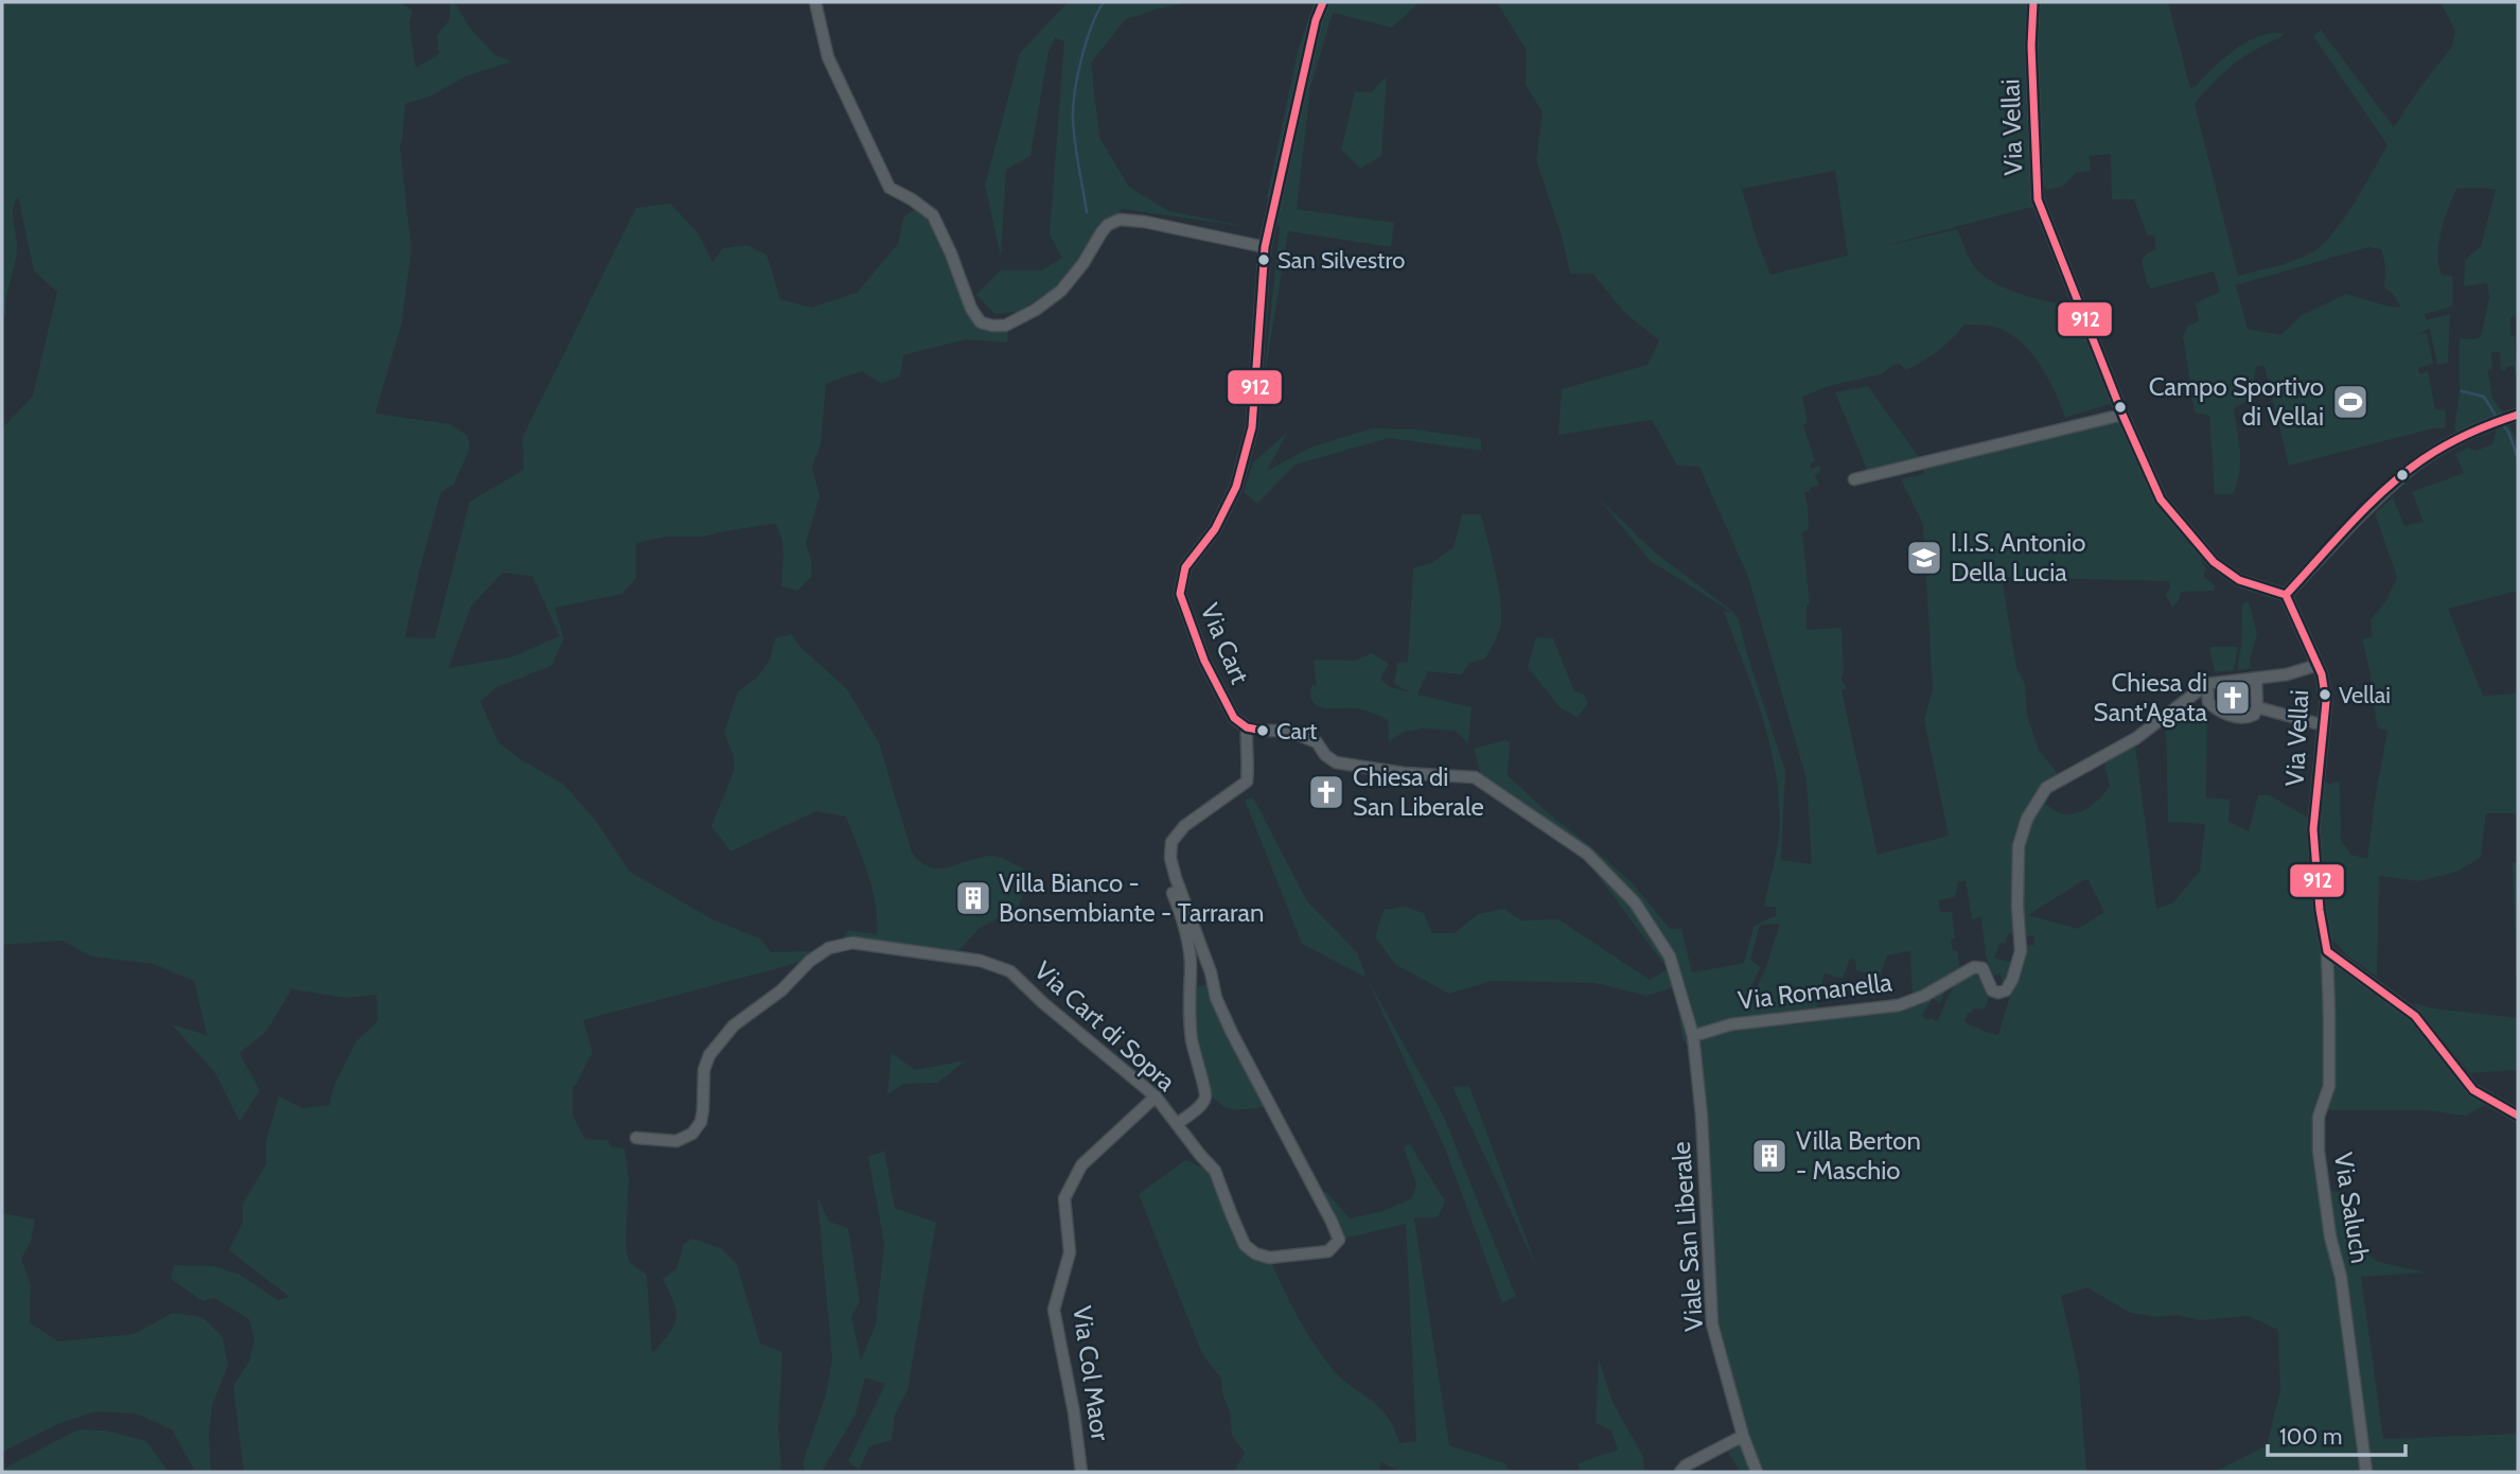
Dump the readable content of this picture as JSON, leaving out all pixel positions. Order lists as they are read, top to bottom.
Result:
{
  "streets": {
    "street": [
      "Via Vellai",
      "Via Cart",
      "Via Romanella",
      "Via Cart di Sopra",
      "Via Saluch",
      "Viale San Liberale",
      "Via Col Maor"
    ]
  },
  "crossings": [
    ["Via Vellai", "Via Saluch"],
    ["Via Romanella", "Viale San Liberale"],
    ["Via Cart di Sopra", "Via Col Maor"]
  ],
  "places": {
    "other": ["San Silvestro", "Vellai", "Cart"],
    "sports": ["Campo Sportivo di Vellai"],
    "school or university": ["I.I.S. Antonio Della Lucia"],
    "church": ["Chiesa di Sant'Agata", "Chiesa di San Liberale"],
    "building": ["Villa Bianco - Bonsembiante - Tarraran", "Villa Berton - Maschio"]
  },
  "lines": ["transit line 912"],
  "scale_bar": "100 m"
}
